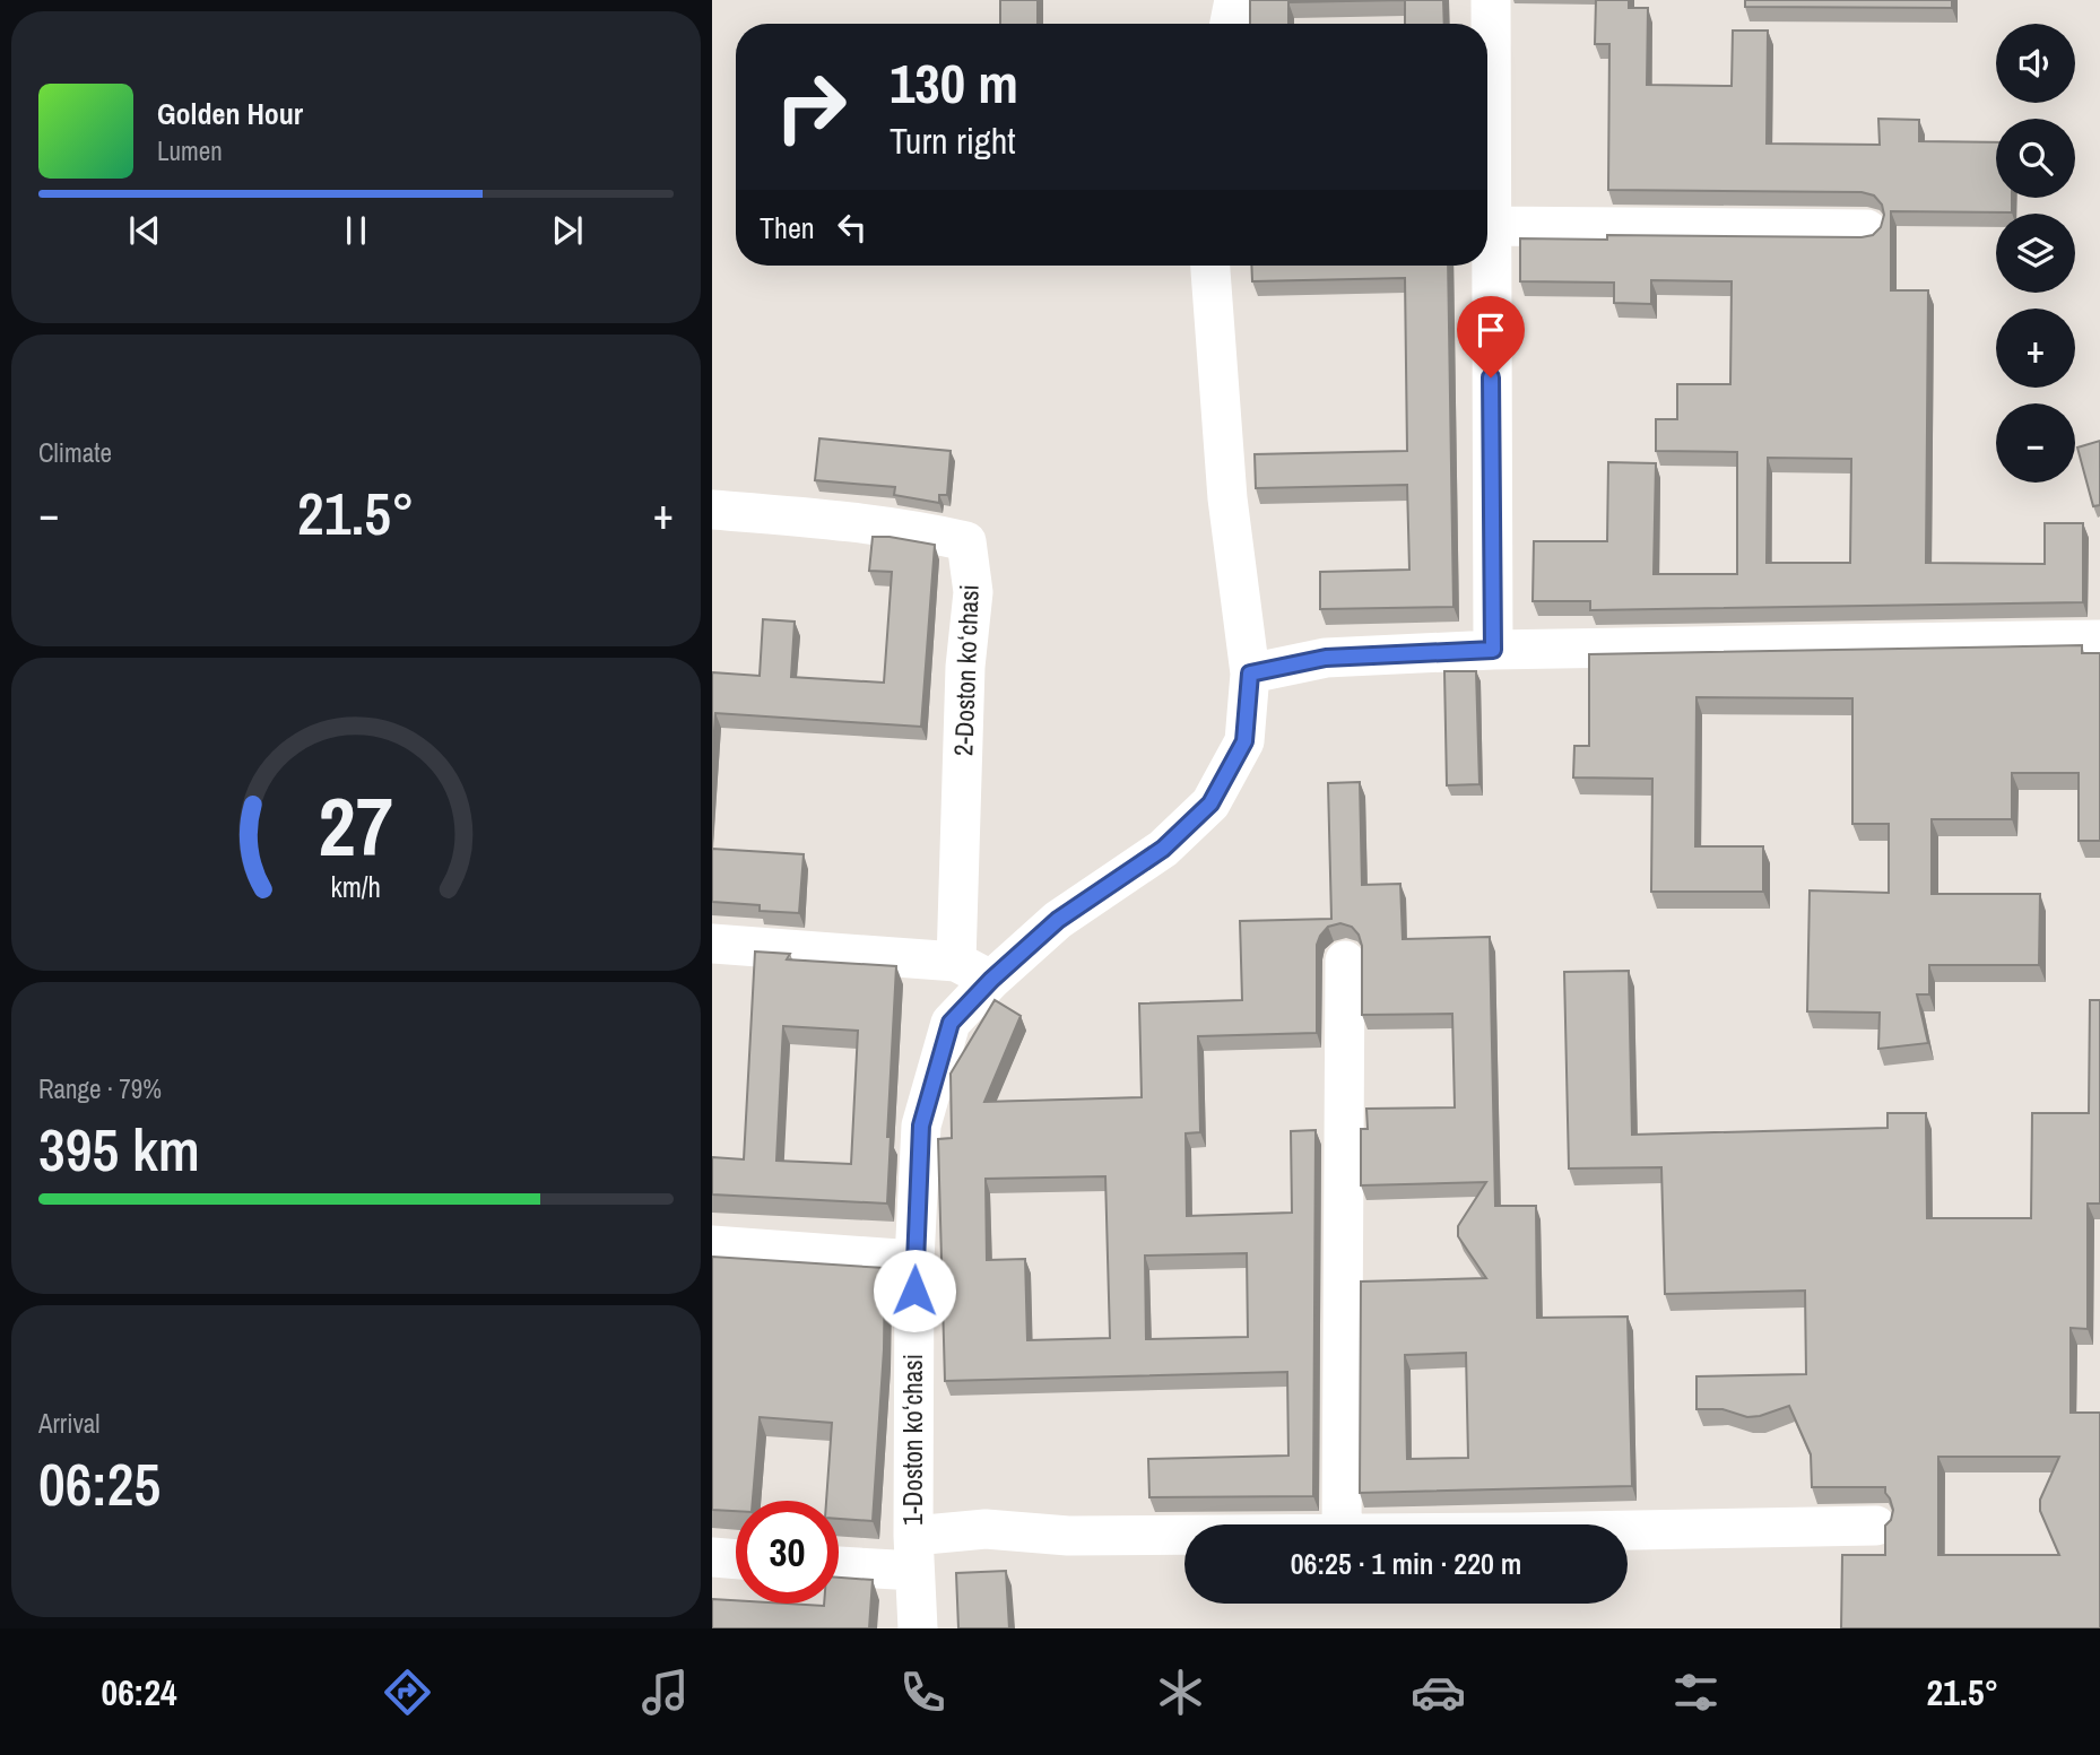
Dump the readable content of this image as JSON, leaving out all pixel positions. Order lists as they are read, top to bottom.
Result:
{
  "streets": {
    "street": ["2-Doston koʻchasi", "1-Doston koʻchasi"]
  },
  "page": {
    "map_buttons": ["+", "−"],
    "turn": ["130 m", "Turn right"],
    "song": ["Golden Hour", "Lumen"],
    "then": "Then",
    "tile": [
      "Climate",
      ["Range · 79%", "395 km"],
      ["Arrival", "06:25"]
    ],
    "heat": ["−", "21.5°", "+"],
    "limit": "30",
    "trip": "06:25 · 1 min · 220 m",
    "tabs": ["06:24", "21.5°"],
    "gauge": ["27", "km/h"]
  }
}
